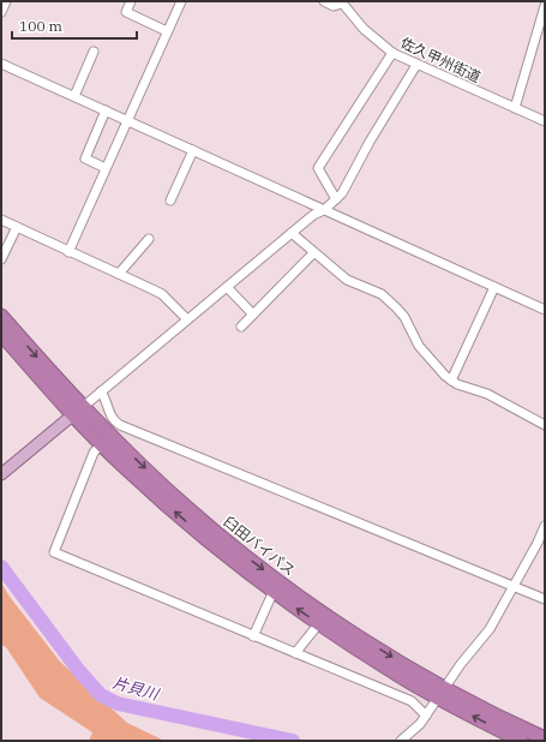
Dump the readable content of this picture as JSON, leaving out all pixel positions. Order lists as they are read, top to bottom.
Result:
{
  "streets": {
    "highway": ["臼田バイパス"],
    "street": ["佐久甲州街道"]
  },
  "water": ["片貝川"],
  "scale_bar": "100 m"
}
